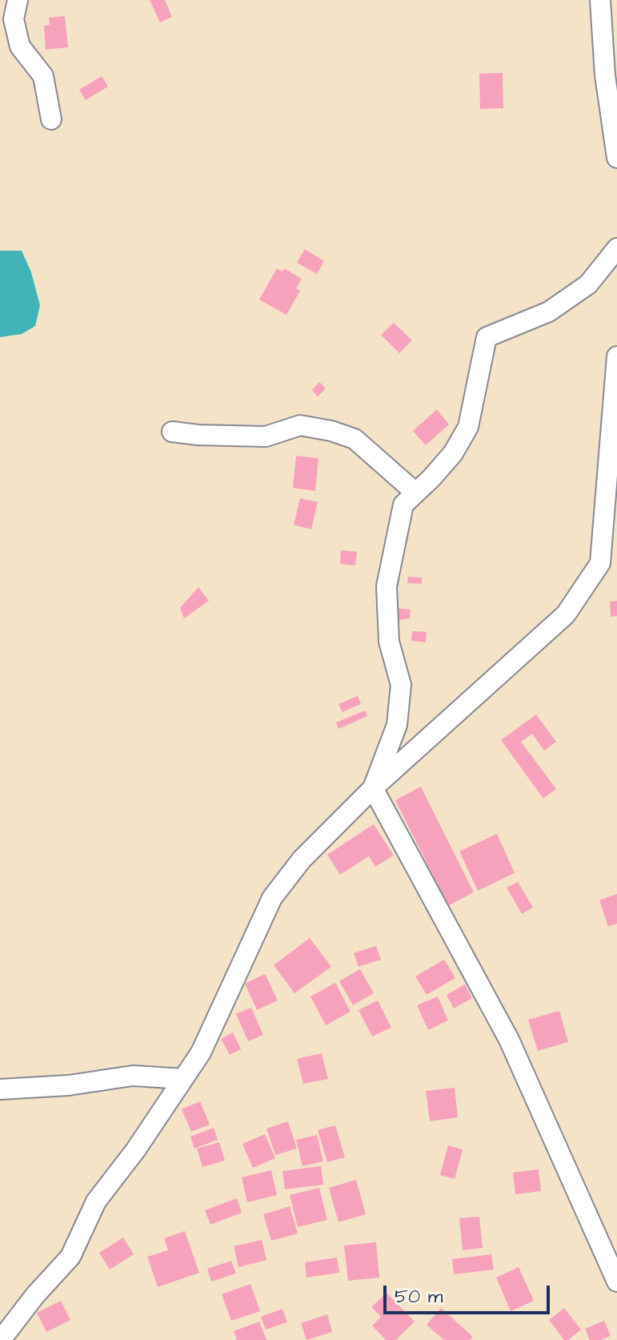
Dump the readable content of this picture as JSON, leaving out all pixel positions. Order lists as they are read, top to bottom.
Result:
{
  "scale_bar": "50 m"
}
